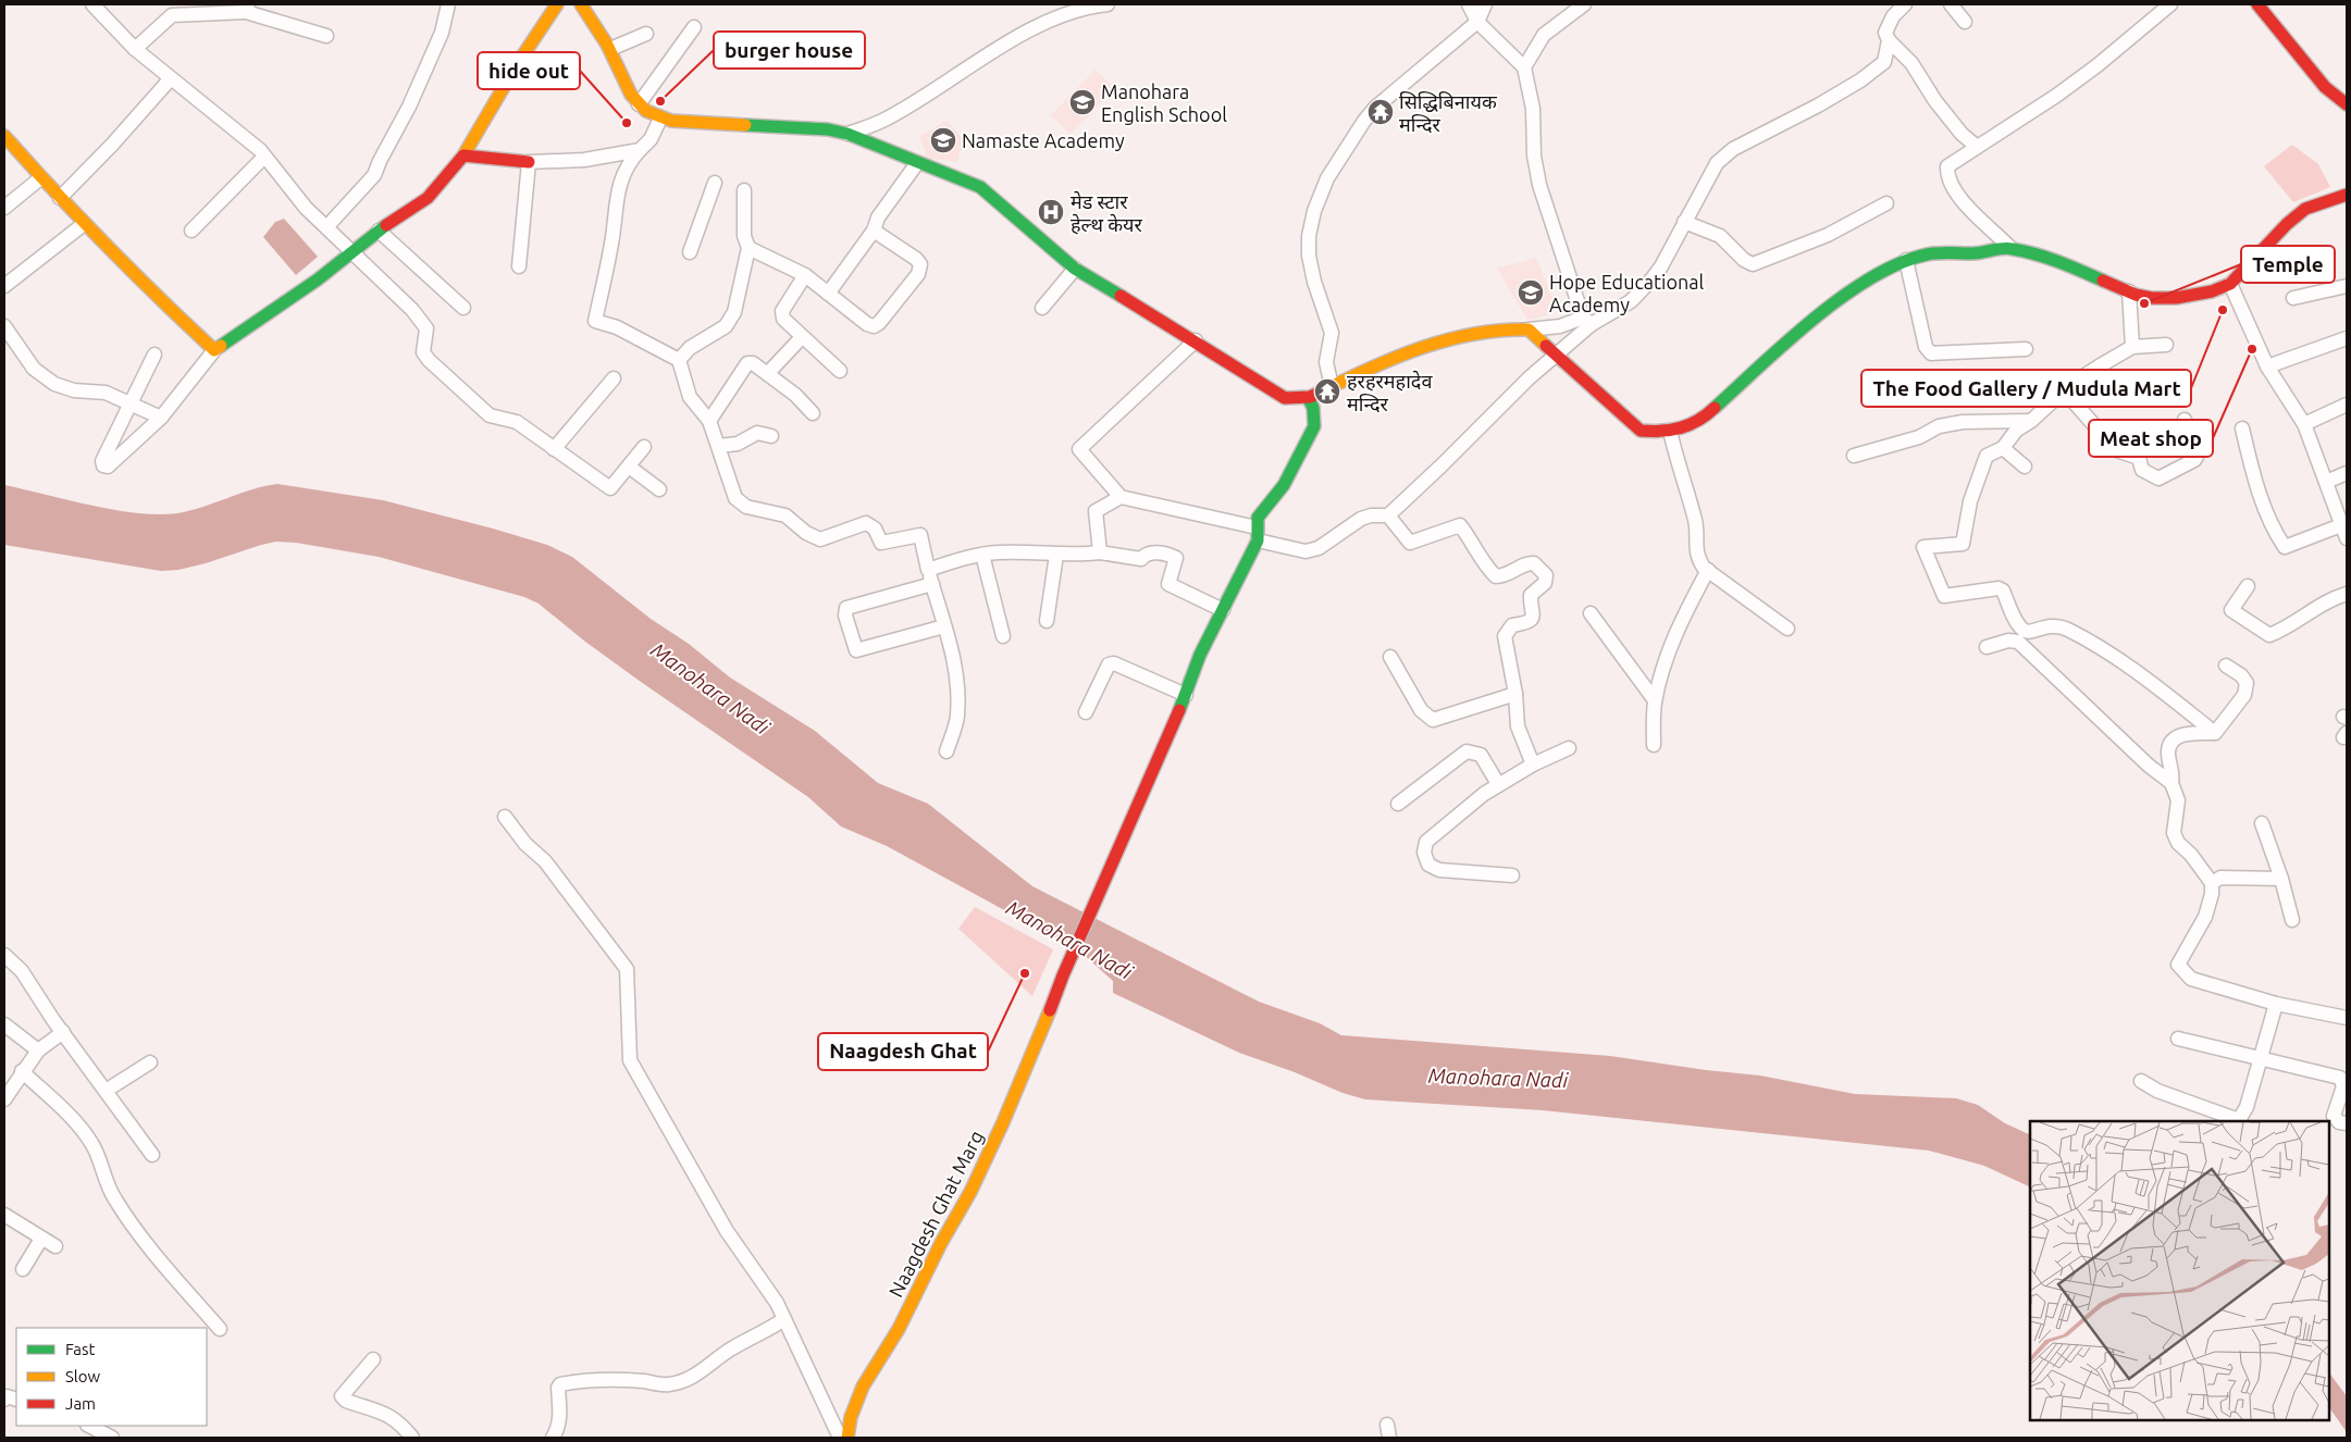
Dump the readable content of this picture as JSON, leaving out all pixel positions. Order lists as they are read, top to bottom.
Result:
{
  "streets": {
    "street": ["Naagdesh Ghat Marg"]
  },
  "water": ["Manohara Nadi"],
  "places": {
    "other": [
      "burger house",
      "hide out",
      "Temple",
      "The Food Gallery / Mudula Mart",
      "Meat shop",
      "Naagdesh Ghat"
    ],
    "school or university": ["Manohara English School", "Namaste Academy", "Hope Educational Academy"],
    "temple": ["सिद्धिबिनायक मन्दिर", "हरहरमहादेव मन्दिर"],
    "hospital": ["मेड स्टार हेल्थ केयर"]
  },
  "legend": ["Fast", "Slow", "Jam"]
}
